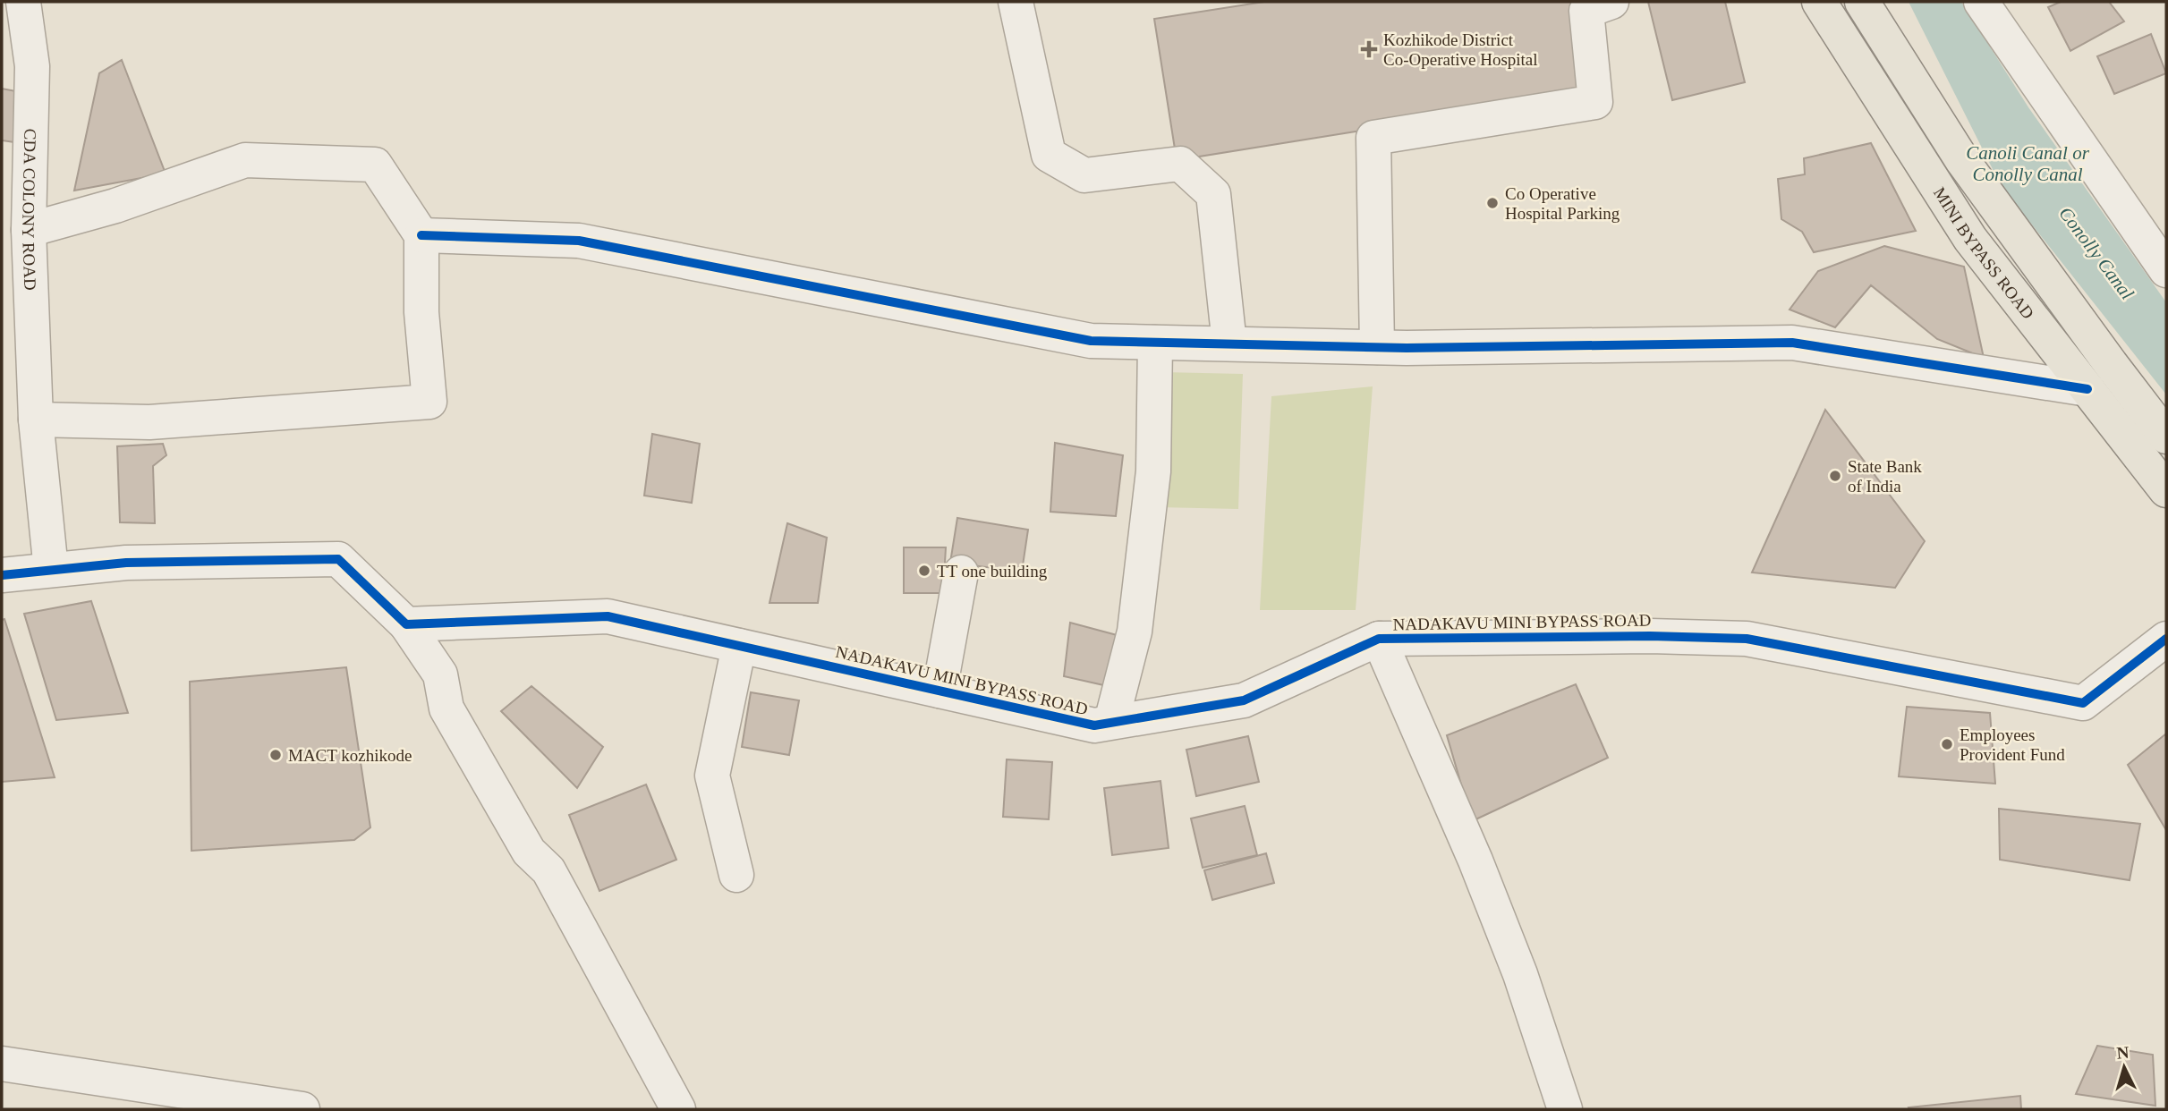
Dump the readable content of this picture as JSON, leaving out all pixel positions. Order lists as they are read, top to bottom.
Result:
{
  "streets": {
    "main road": ["MINI BYPASS ROAD"],
    "street": ["CDA COLONY ROAD", "NADAKAVU MINI BYPASS ROAD"]
  },
  "water": ["Canoli Canal or Conolly Canal", "Conolly Canal"],
  "places": {
    "health": ["Kozhikode District Co-Operative Hospital"],
    "other": [
      "Co Operative Hospital Parking",
      "State Bank of India",
      "TT one building",
      "Employees Provident Fund",
      "MACT kozhikode"
    ]
  },
  "north": "top"
}
